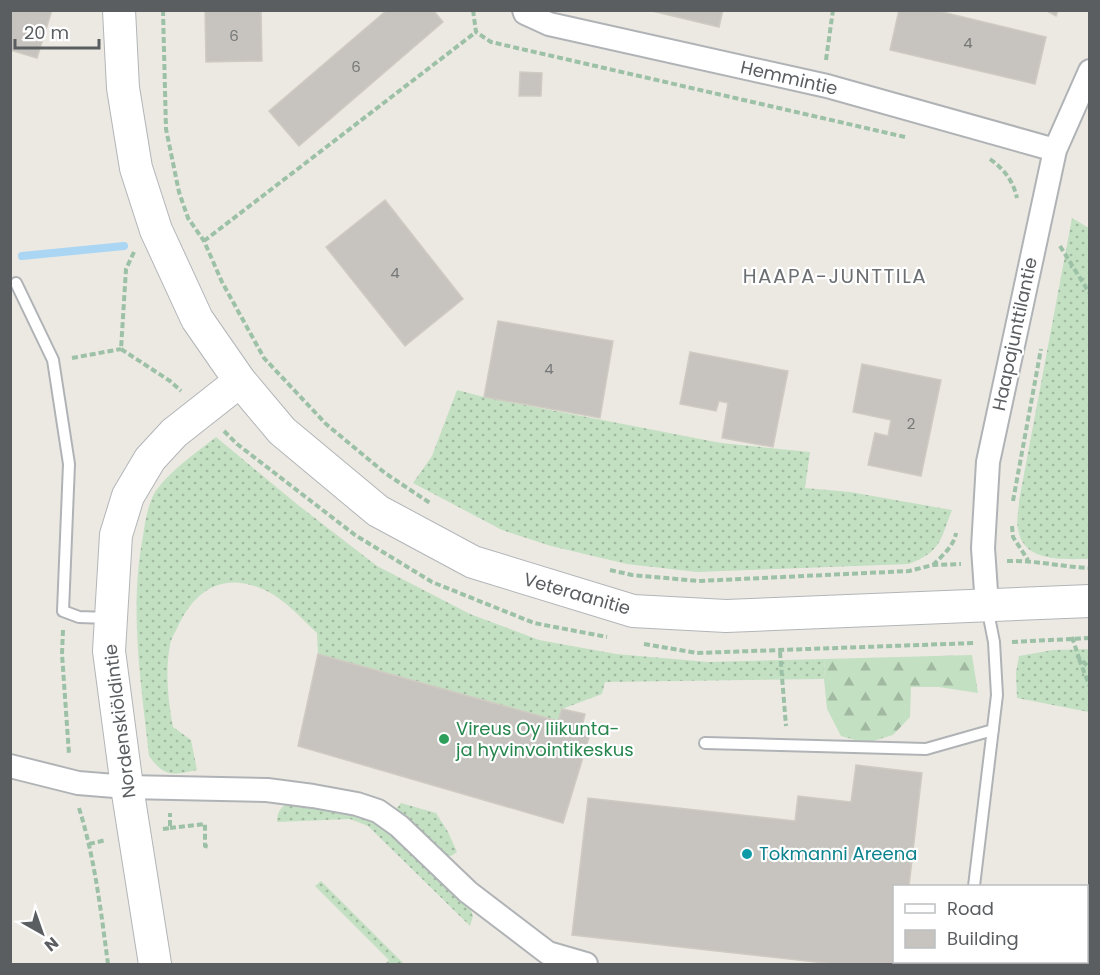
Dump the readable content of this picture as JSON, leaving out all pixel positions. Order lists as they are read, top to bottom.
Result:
{
  "streets": {
    "main road": ["Veteraanitie", "Nordenskiöldintie"],
    "street": ["Hemmintie", "Haapajunttilantie"]
  },
  "crossings": [
    ["Hemmintie", "Haapajunttilantie"],
    ["Haapajunttilantie", "Veteraanitie"],
    ["Veteraanitie", "Nordenskiöldintie"]
  ],
  "districts": ["HAAPA-JUNTTILA"],
  "places": ["Vireus Oy liikunta- ja hyvinvointikeskus", "Tokmanni Areena"],
  "house_numbers": [
    "6",
    "4",
    "6",
    "4",
    "4",
    "2"
  ],
  "legend": ["Road", "Building"],
  "scale_bar": "20 m",
  "north": "bottom right"
}
